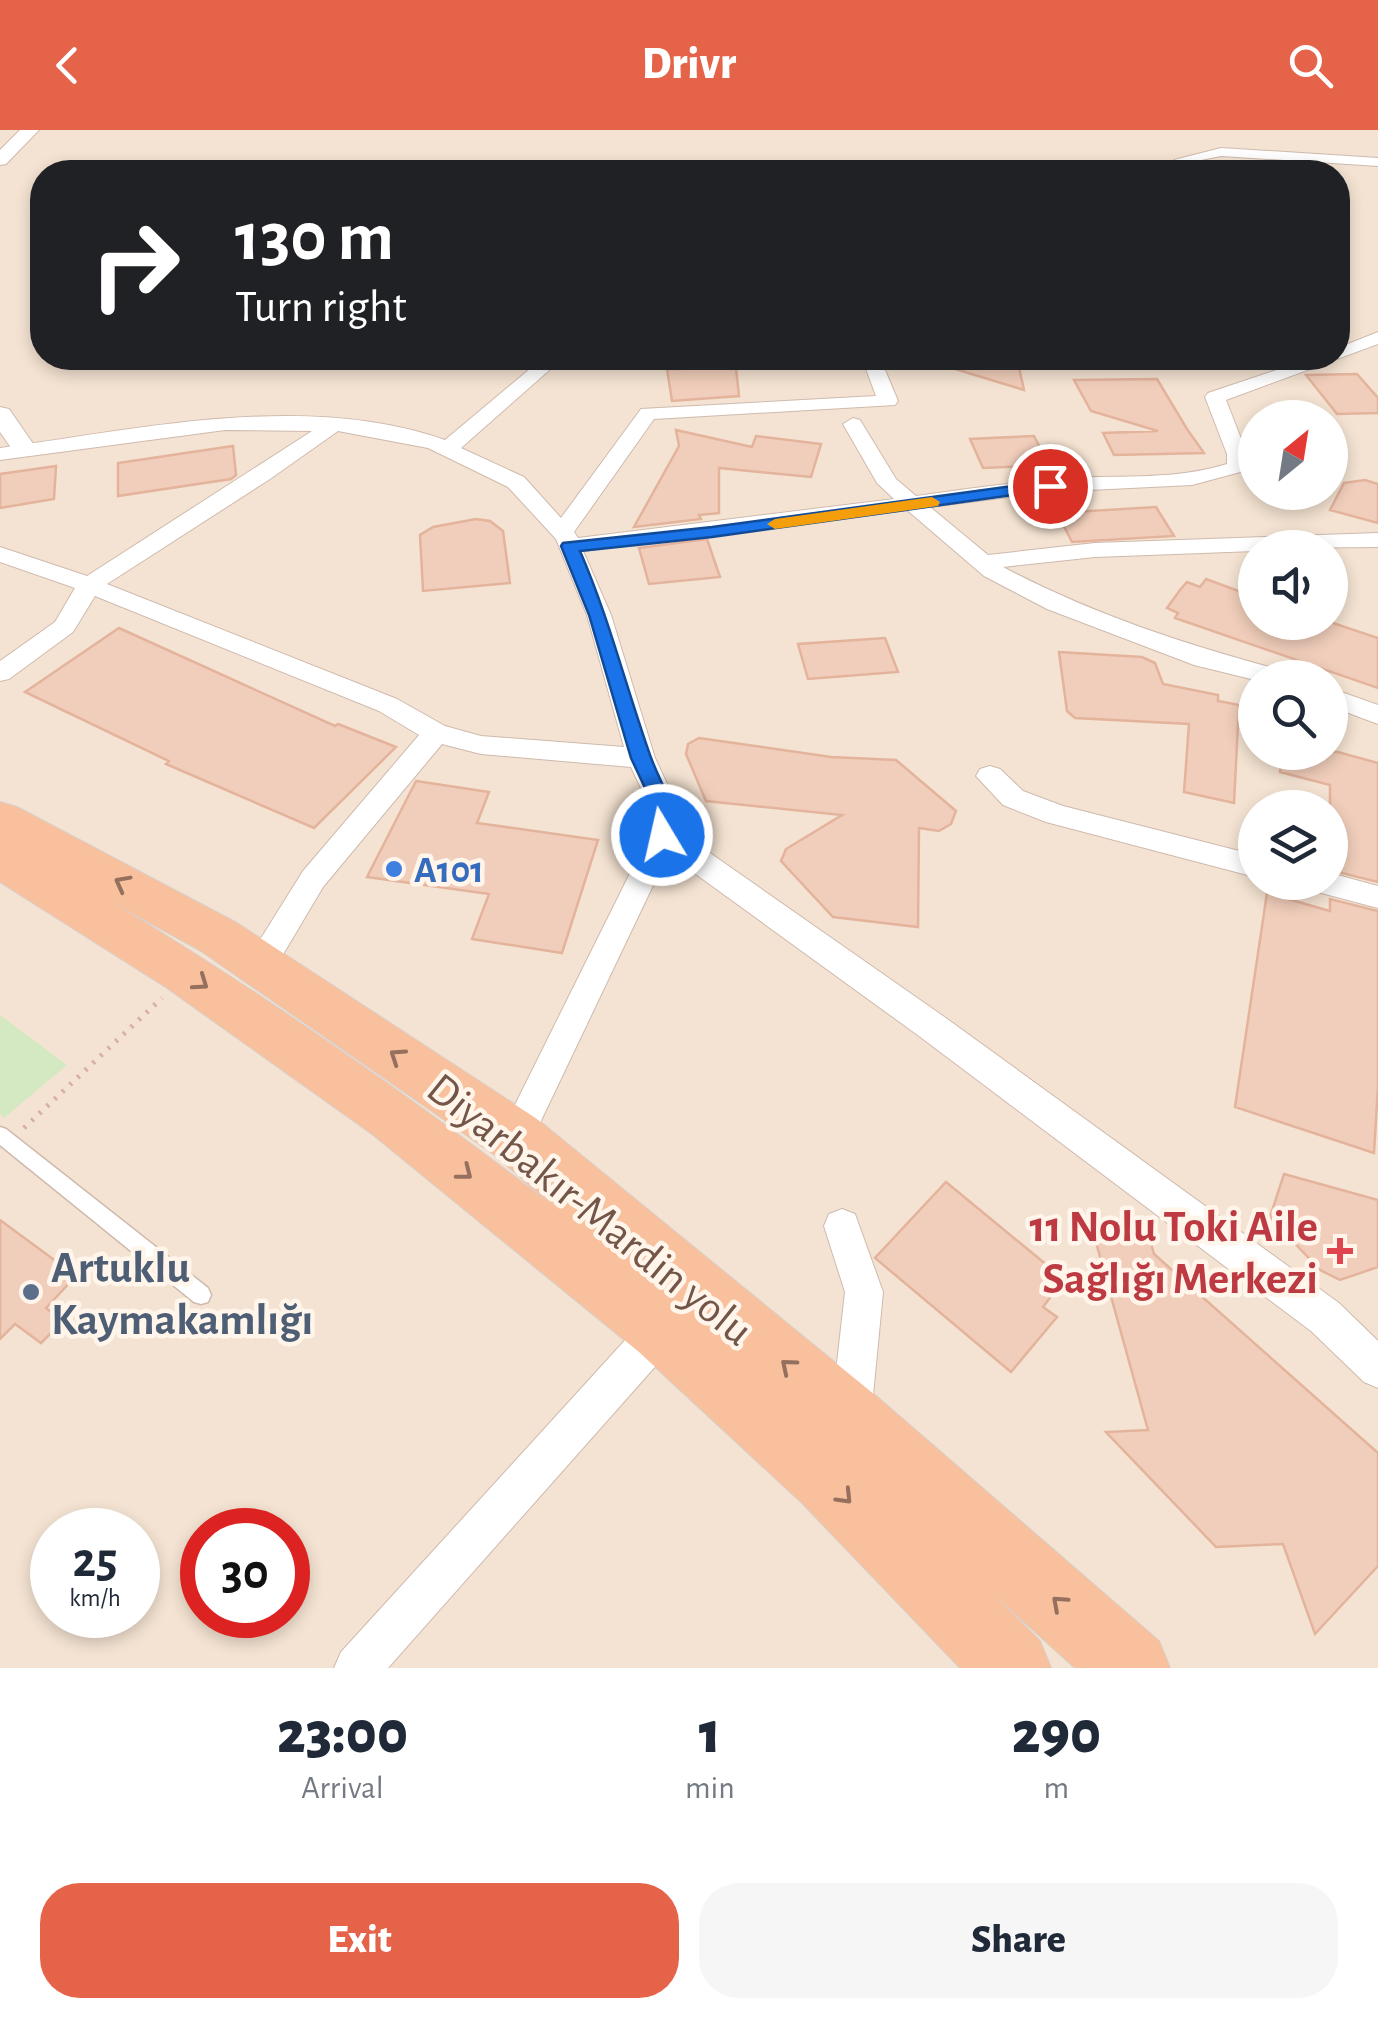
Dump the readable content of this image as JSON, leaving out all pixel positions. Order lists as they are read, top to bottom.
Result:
{
  "streets": {
    "highway": ["Diyarbakır-Mardin yolu"]
  },
  "places": {
    "other": ["A101", "Artuklu Kaymakamlığı"],
    "health": ["11 Nolu Toki Aile Sağlığı Merkezi"]
  },
  "north": "top right",
  "page": {
    "header": "Drivr",
    "turn": ["130 m", "Turn right"],
    "speed": "25 km/h",
    "limit": "30",
    "eta": [
      "23:00",
      "Arrival",
      "1",
      "min",
      "290",
      "m"
    ],
    "buttons": ["Exit", "Share"]
  }
}
